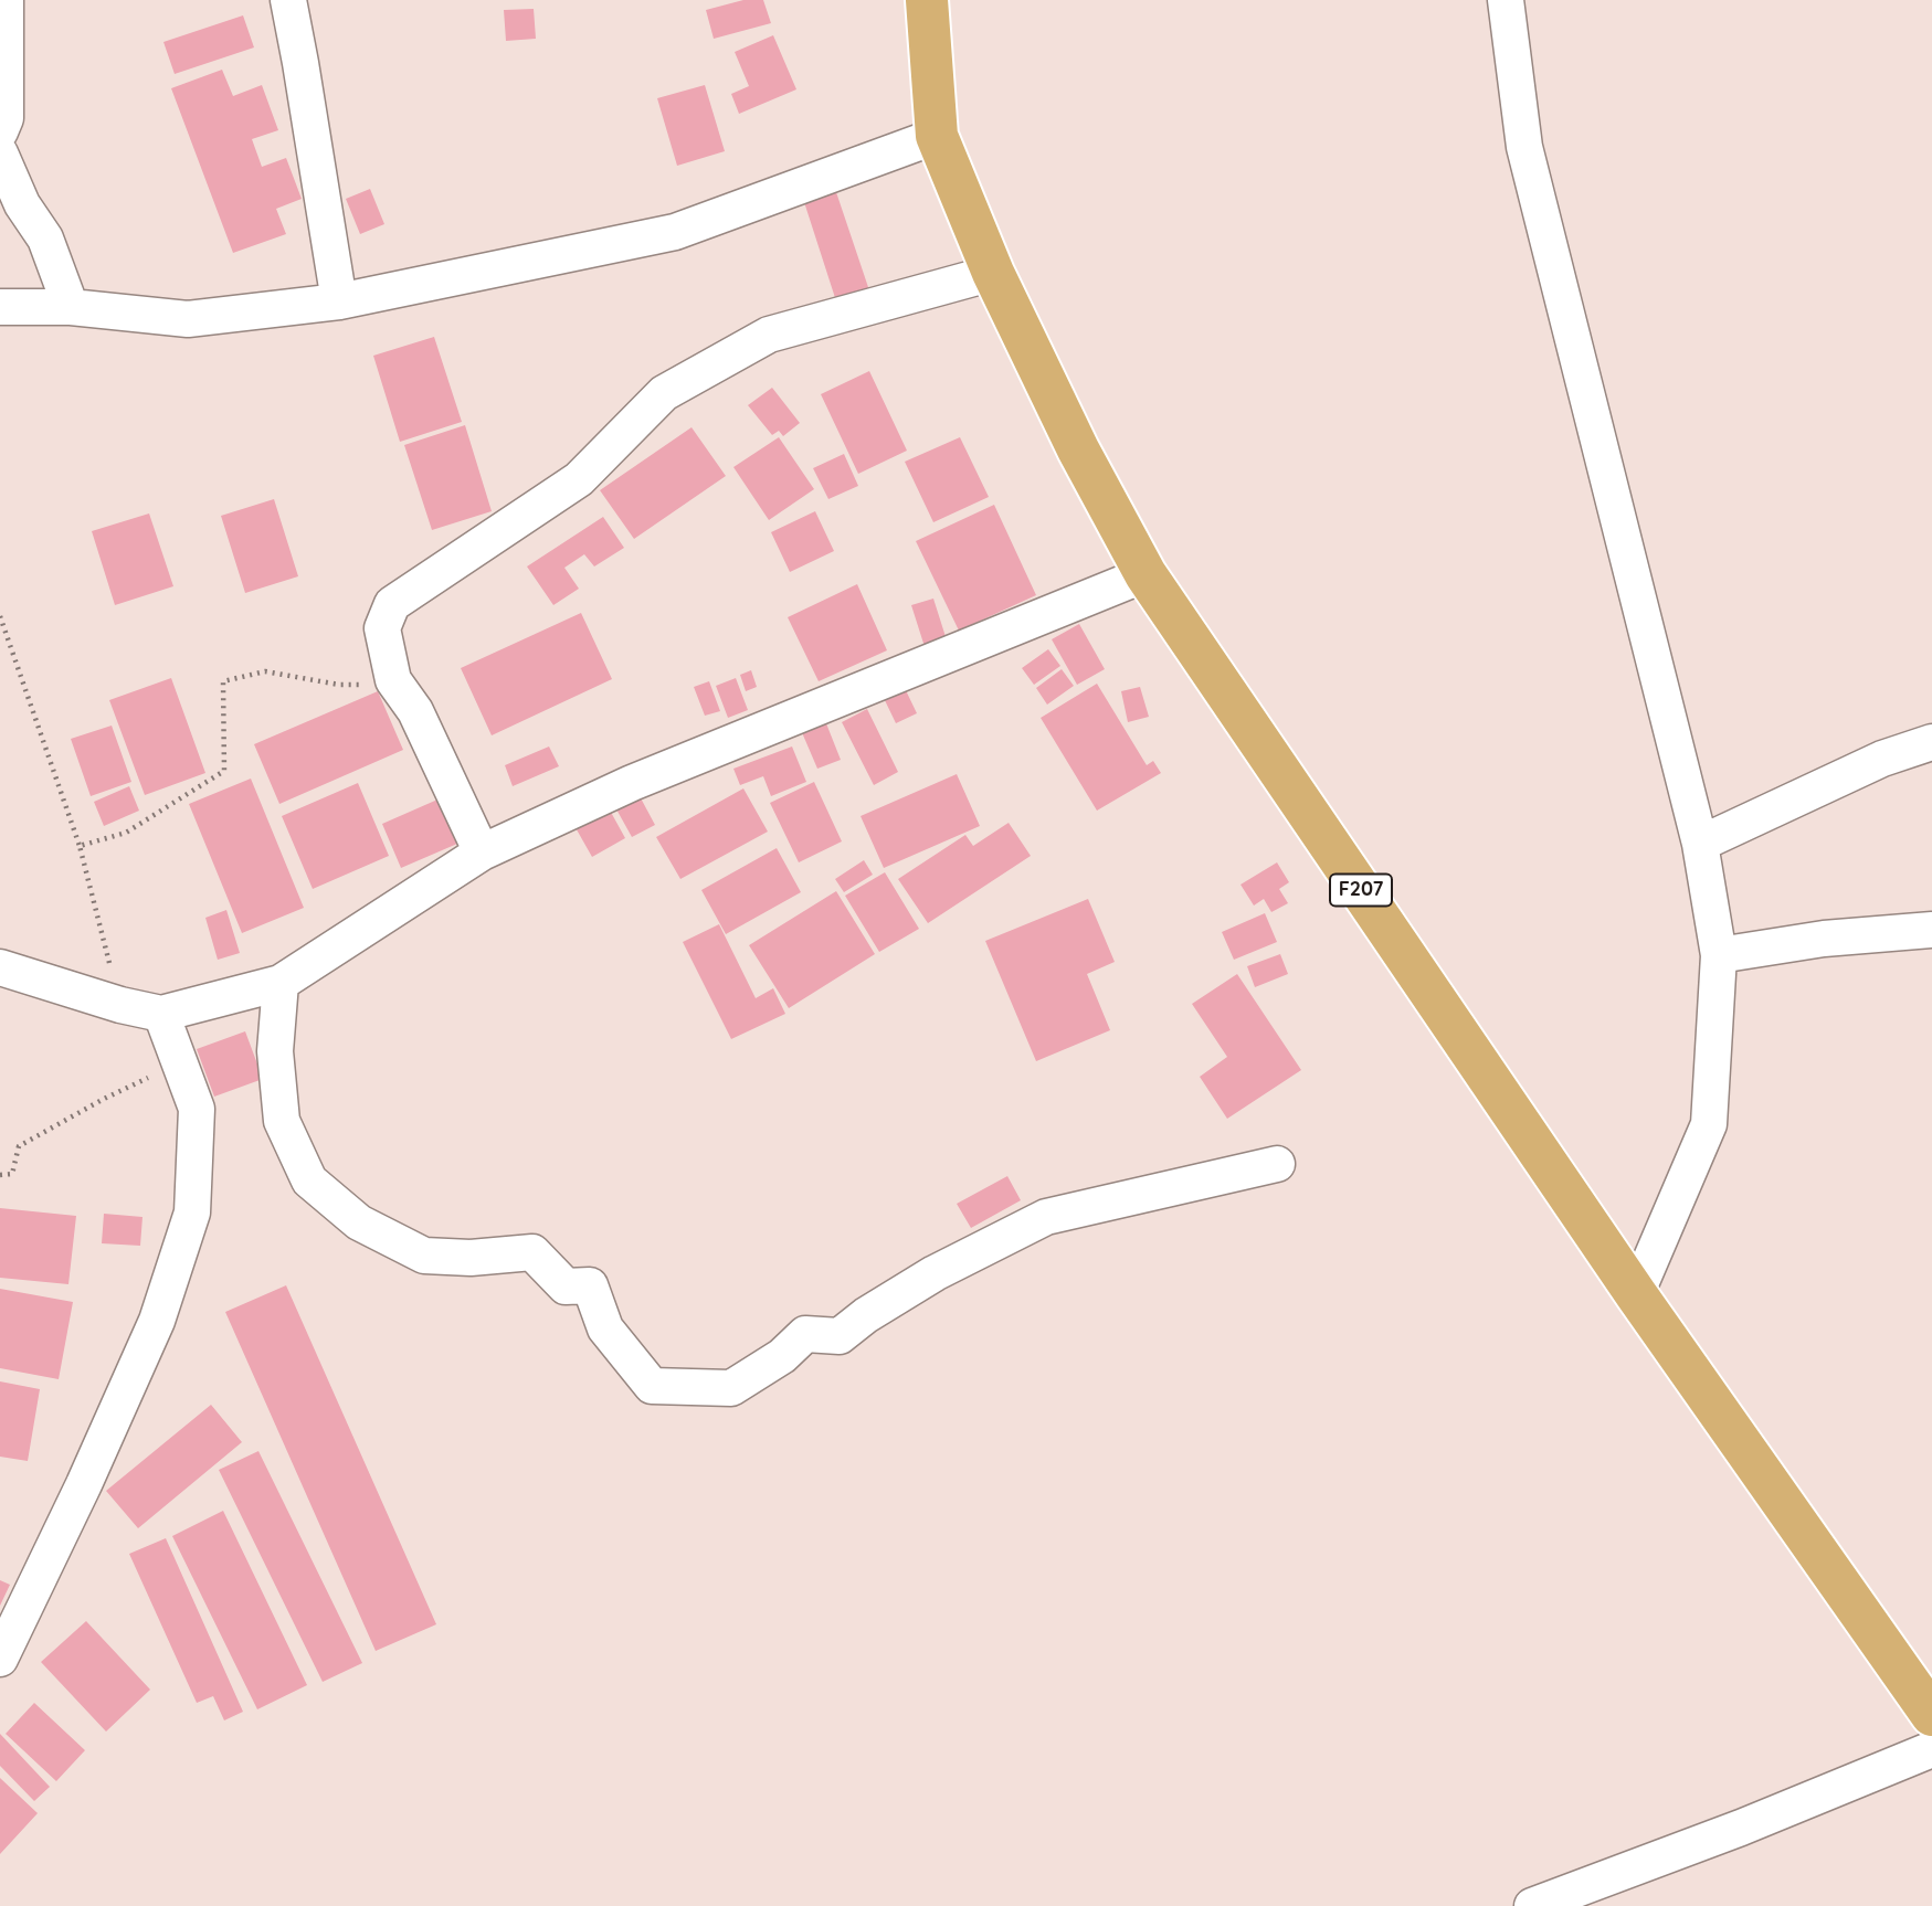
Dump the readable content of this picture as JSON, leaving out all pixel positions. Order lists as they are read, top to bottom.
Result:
{
  "streets": {
    "main road": ["F207"]
  }
}
